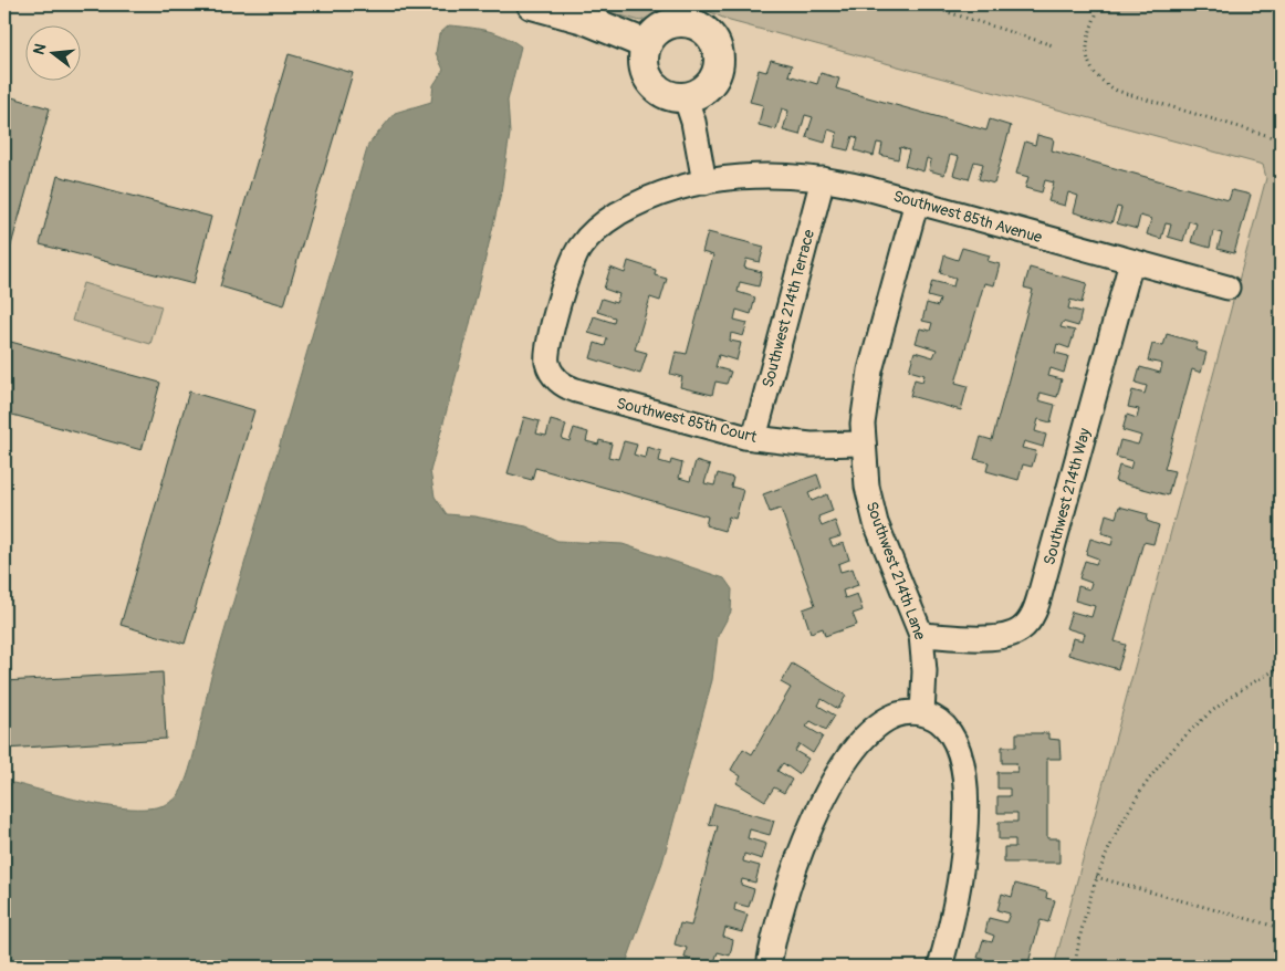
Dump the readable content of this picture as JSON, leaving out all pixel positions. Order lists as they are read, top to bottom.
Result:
{
  "streets": {
    "street": [
      "Southwest 85th Avenue",
      "Southwest 214th Terrace",
      "Southwest 85th Court",
      "Southwest 214th Way",
      "Southwest 214th Lane"
    ]
  },
  "crossings": [
    ["Southwest 85th Avenue", "Southwest 214th Terrace"],
    ["Southwest 85th Avenue", "Southwest 85th Court"],
    ["Southwest 85th Avenue", "Southwest 214th Way"],
    ["Southwest 85th Avenue", "Southwest 214th Lane"],
    ["Southwest 214th Terrace", "Southwest 85th Court"],
    ["Southwest 85th Court", "Southwest 214th Lane"],
    ["Southwest 214th Way", "Southwest 214th Lane"]
  ],
  "north": "left"
}
